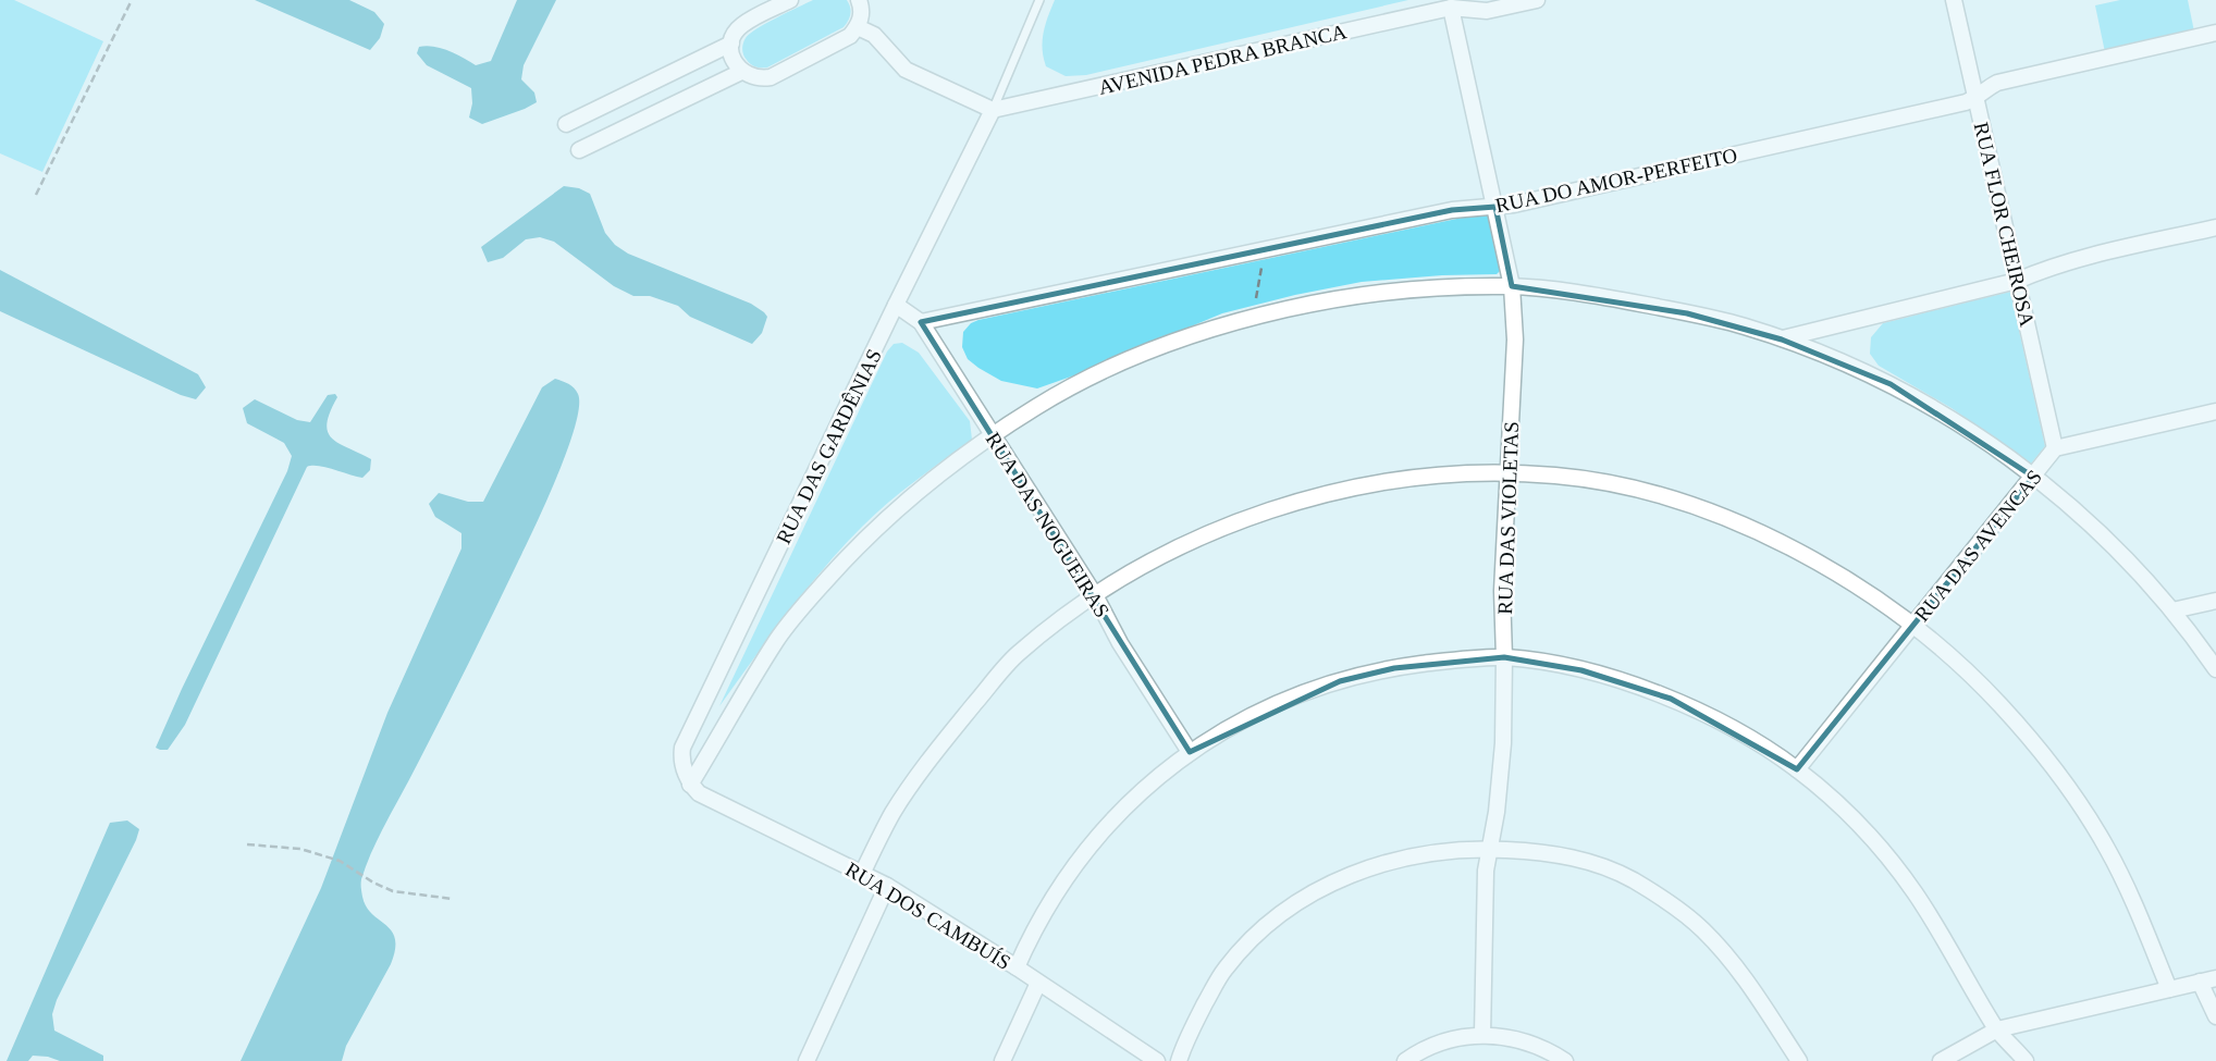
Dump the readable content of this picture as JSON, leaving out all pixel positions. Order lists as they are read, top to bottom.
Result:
{
  "streets": {
    "street": [
      "AVENIDA PEDRA BRANCA",
      "RUA DO AMOR-PERFEITO",
      "RUA FLOR CHEIROSA",
      "RUA DAS GARDÊNIAS",
      "RUA DAS VIOLETAS",
      "RUA DAS NOGUEIRAS",
      "RUA DAS AVENCAS",
      "RUA DOS CAMBUÍS"
    ]
  },
  "crossings": [
    ["AVENIDA PEDRA BRANCA", "RUA DAS GARDÊNIAS"],
    ["AVENIDA PEDRA BRANCA", "RUA DAS VIOLETAS"],
    ["RUA DO AMOR-PERFEITO", "RUA FLOR CHEIROSA"],
    ["RUA DO AMOR-PERFEITO", "RUA DAS VIOLETAS"],
    ["RUA DO AMOR-PERFEITO", "RUA DAS NOGUEIRAS"],
    ["RUA FLOR CHEIROSA", "RUA DAS AVENCAS"],
    ["RUA DAS GARDÊNIAS", "RUA DAS NOGUEIRAS"],
    ["RUA DAS GARDÊNIAS", "RUA DOS CAMBUÍS"]
  ]
}
